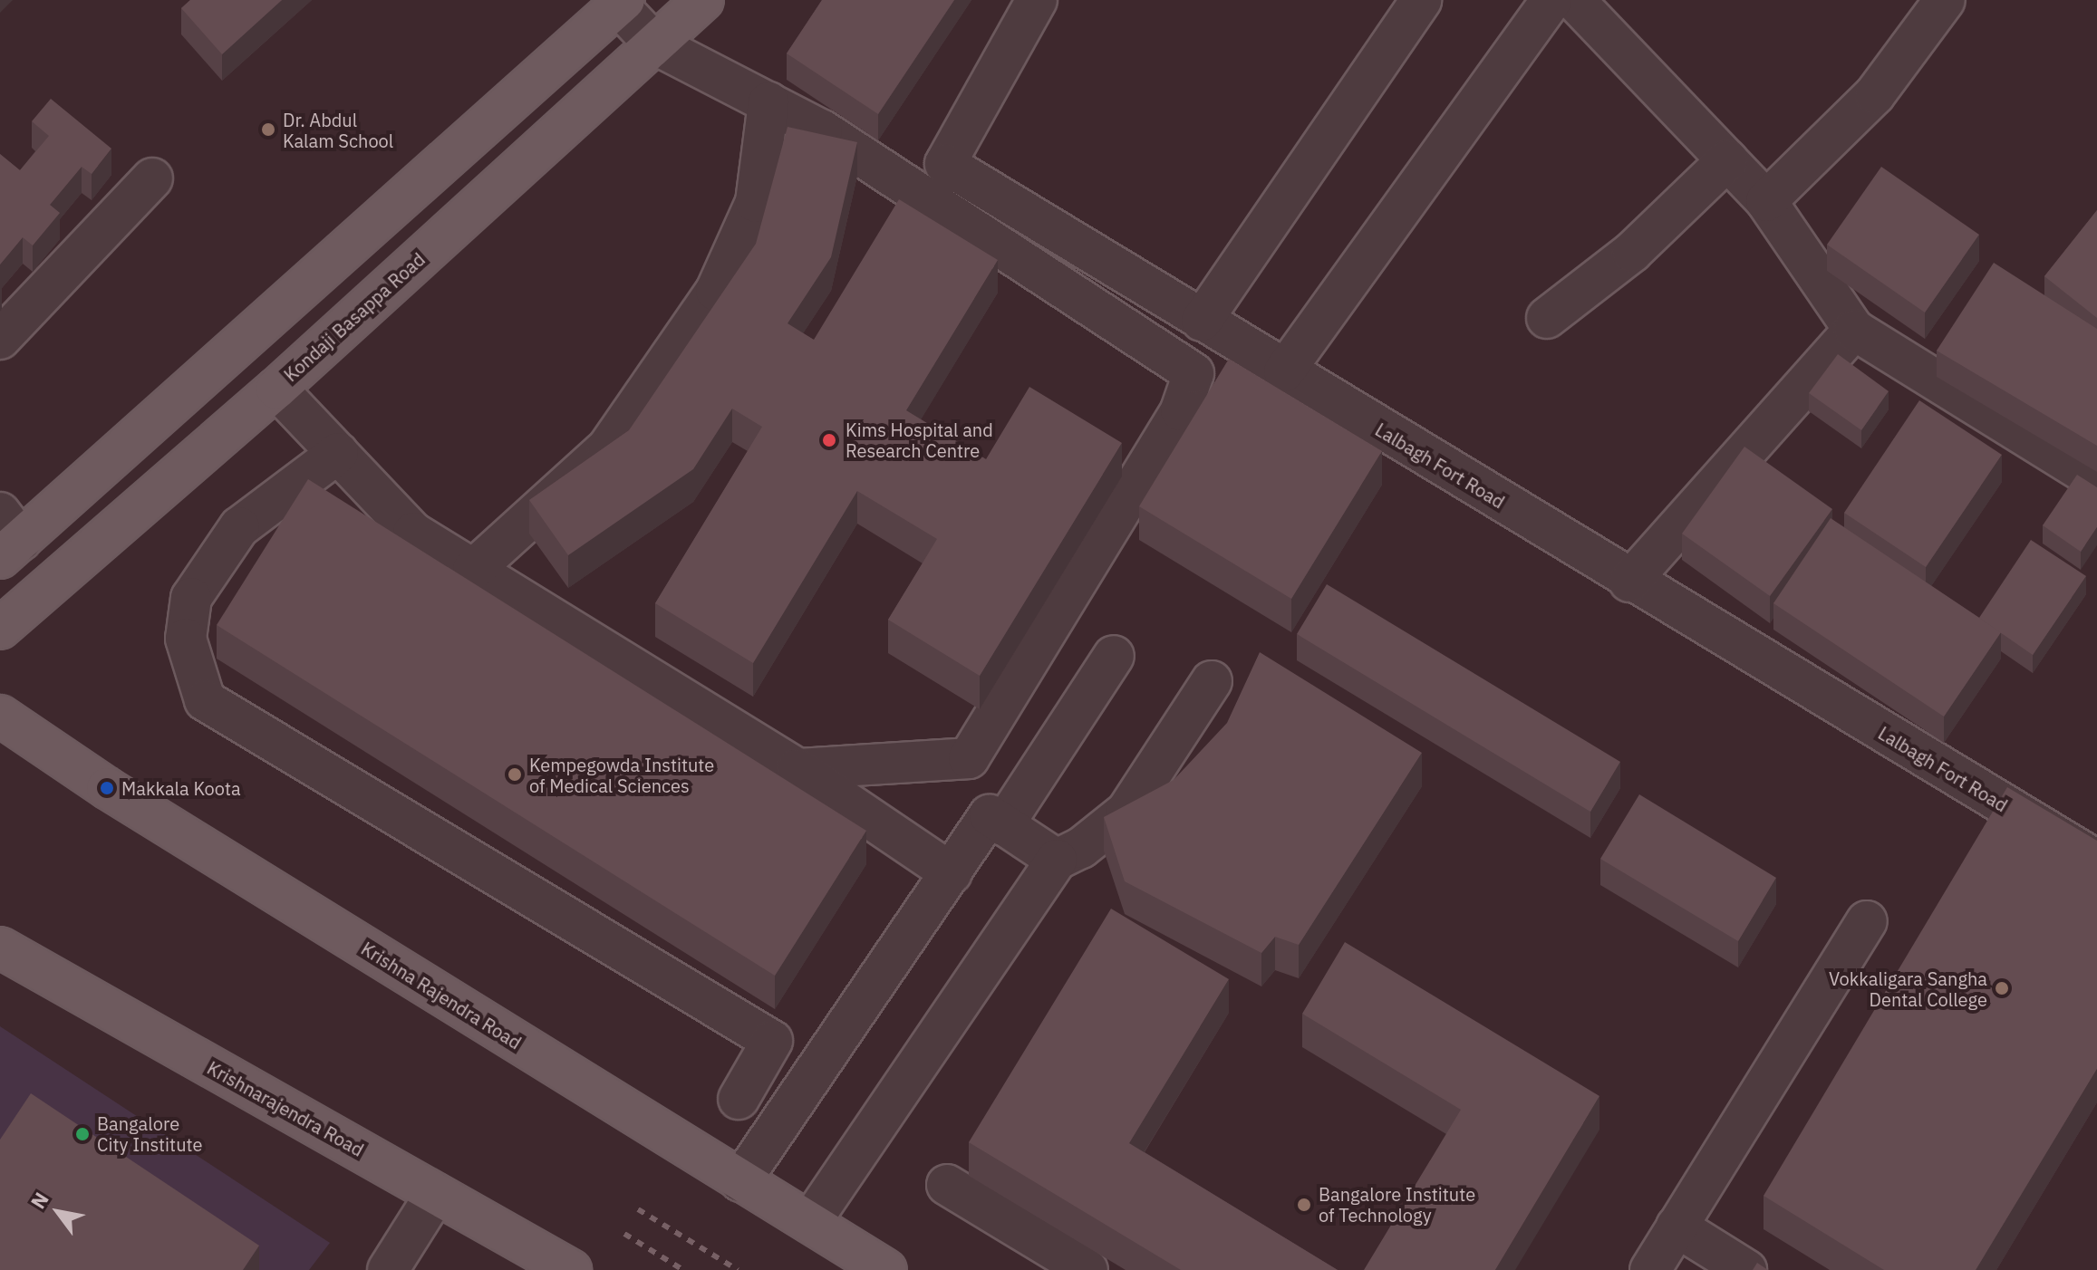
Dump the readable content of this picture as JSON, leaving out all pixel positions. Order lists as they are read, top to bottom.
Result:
{
  "streets": {
    "main road": ["Kondaji Basappa Road", "Krishna Rajendra Road", "Krishnarajendra Road"],
    "street": ["Lalbagh Fort Road"]
  },
  "places": [
    "Dr. Abdul Kalam School",
    "Kims Hospital and Research Centre",
    "Kempegowda Institute of Medical Sciences",
    "Makkala Koota",
    "Vokkaligara Sangha Dental College",
    "Bangalore City Institute",
    "Bangalore Institute of Technology"
  ],
  "north": "top left"
}
